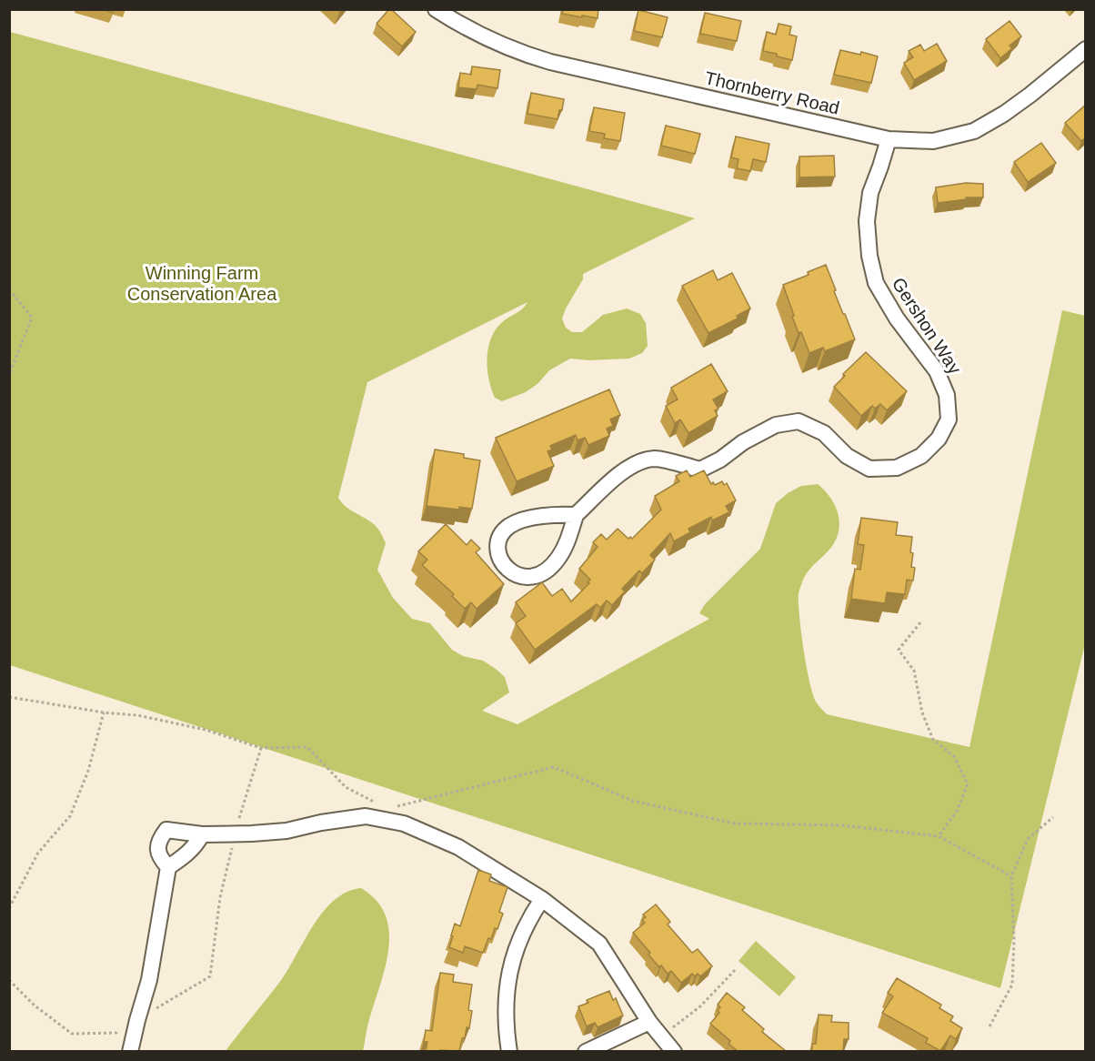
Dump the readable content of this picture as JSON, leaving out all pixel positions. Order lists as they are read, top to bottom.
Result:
{
  "streets": {
    "street": ["Thornberry Road", "Gershon Way"]
  },
  "crossings": [
    ["Thornberry Road", "Gershon Way"]
  ],
  "parks": ["Winning Farm Conservation Area"]
}
